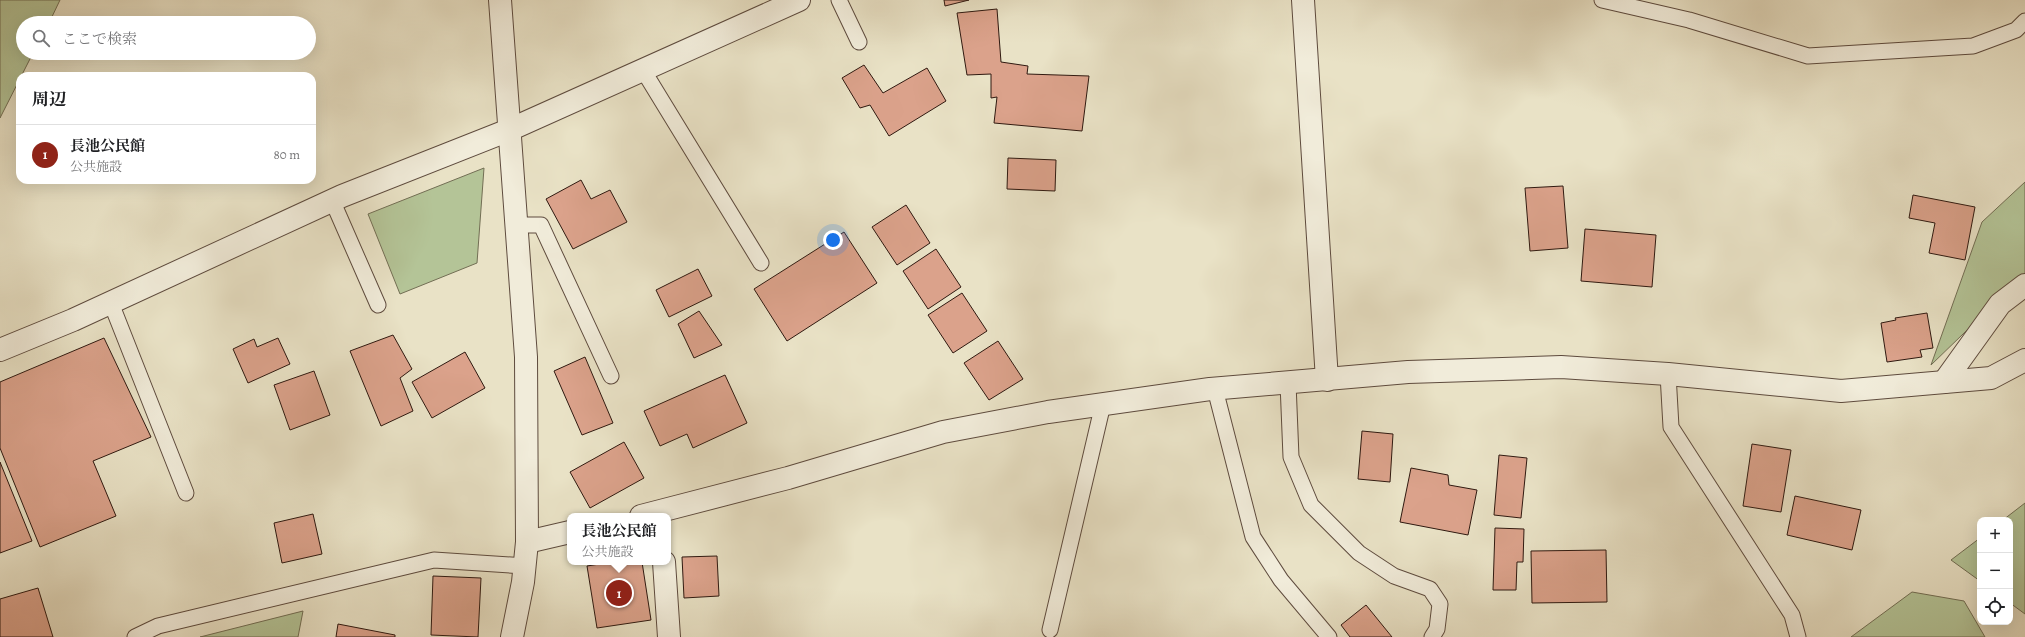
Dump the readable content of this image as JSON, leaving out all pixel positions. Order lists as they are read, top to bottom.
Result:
{
  "page": {
    "search": "ここで検索",
    "heading": "周辺",
    "list": [
      {
        "mark": "1",
        "name": "長池公民館",
        "note": "公共施設",
        "value": "80 m"
      }
    ],
    "popup": ["長池公民館", "公共施設"],
    "map_buttons": ["+", "−"],
    "pins": "1"
  }
}
